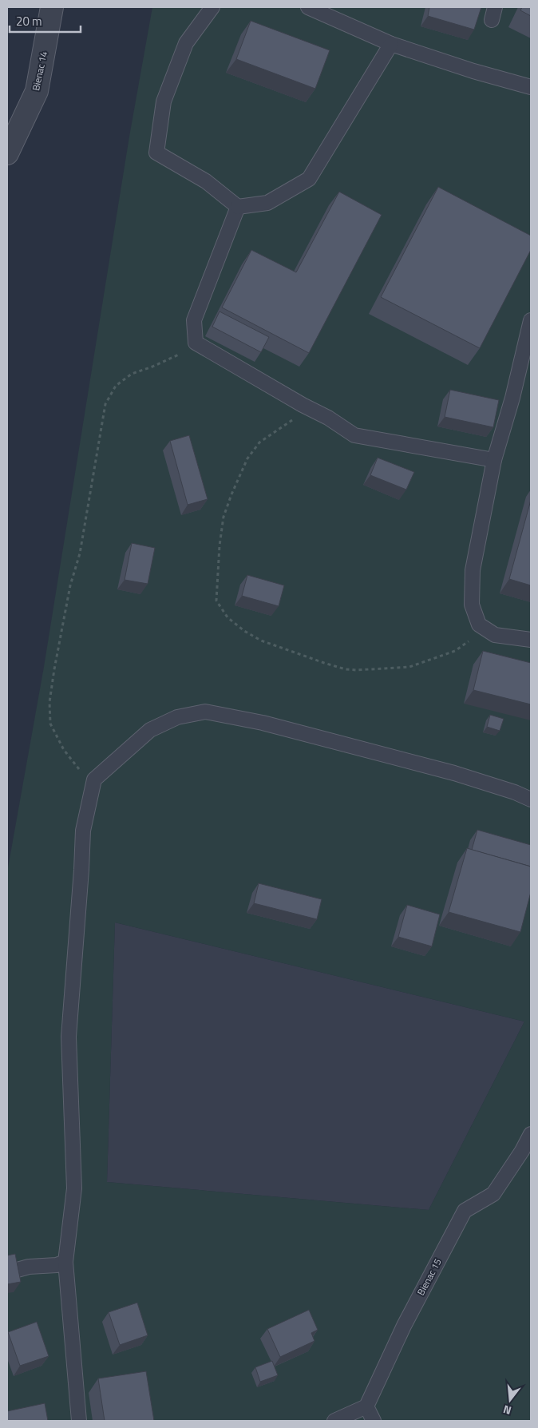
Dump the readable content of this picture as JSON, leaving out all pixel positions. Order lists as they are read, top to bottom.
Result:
{
  "streets": {
    "street": ["Bienac 14"],
    "lane": ["Bienac 15"]
  },
  "scale_bar": "20 m",
  "north": "bottom"
}
